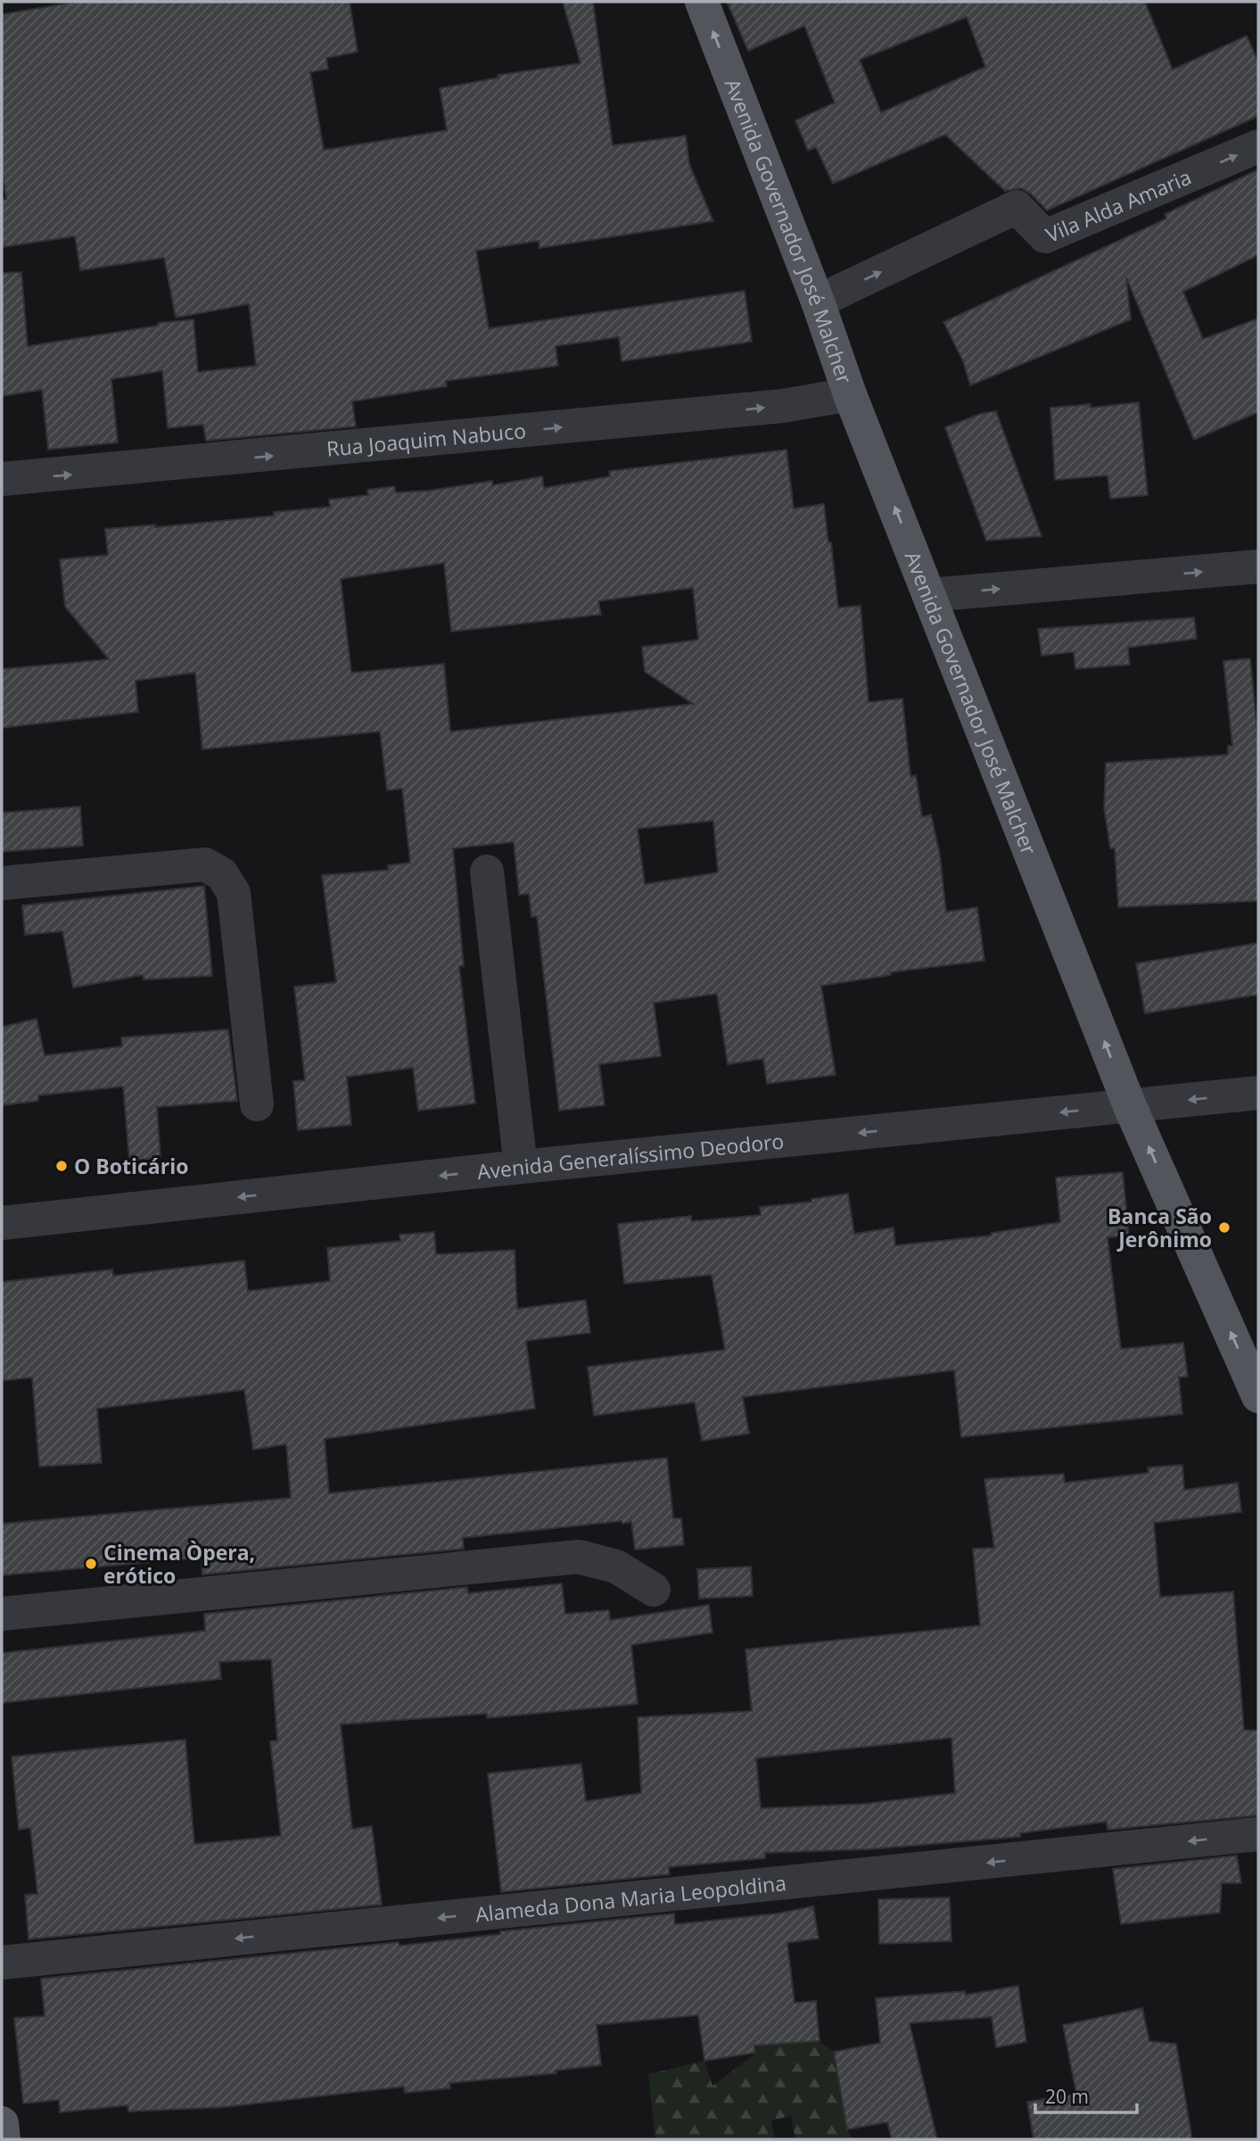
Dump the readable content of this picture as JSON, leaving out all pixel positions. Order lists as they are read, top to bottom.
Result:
{
  "streets": {
    "main road": ["Avenida Governador José Malcher"],
    "street": [
      "Vila Alda Amaria",
      "Rua Joaquim Nabuco",
      "Avenida Generalíssimo Deodoro",
      "Alameda Dona Maria Leopoldina"
    ]
  },
  "crossings": [
    ["Vila Alda Amaria", "Avenida Governador José Malcher"],
    ["Avenida Governador José Malcher", "Rua Joaquim Nabuco"],
    ["Avenida Governador José Malcher", "Avenida Generalíssimo Deodoro"]
  ],
  "one_way": [
    "Vila Alda Amaria",
    "Avenida Governador José Malcher",
    "Rua Joaquim Nabuco",
    "Avenida Generalíssimo Deodoro",
    "Alameda Dona Maria Leopoldina"
  ],
  "places": ["O Boticário", "Banca São Jerônimo", "Cinema Òpera, erótico"],
  "scale_bar": "20 m"
}
